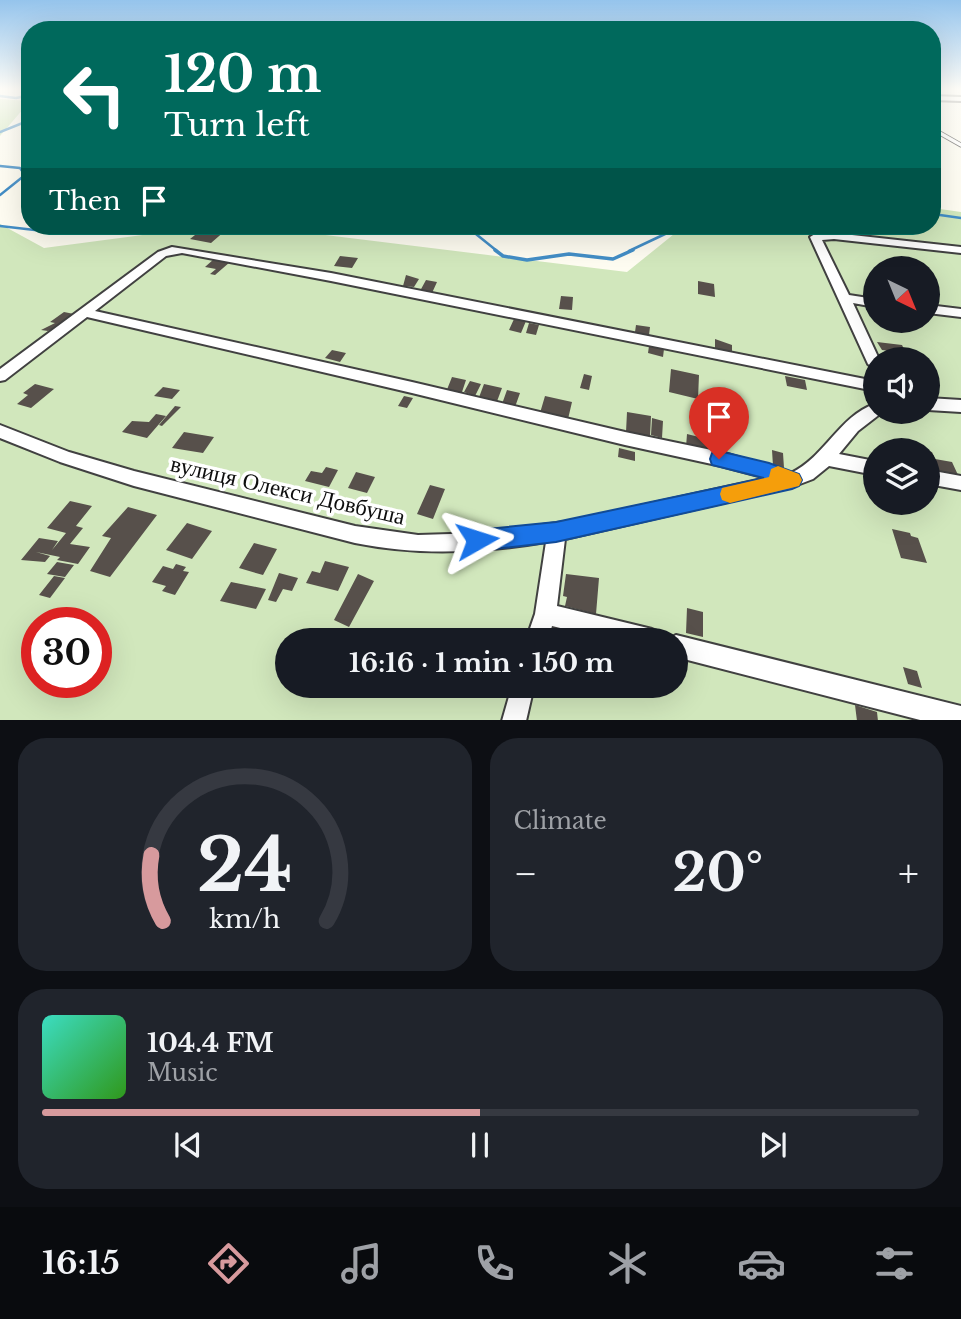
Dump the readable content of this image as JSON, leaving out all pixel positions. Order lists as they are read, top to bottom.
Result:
{
  "streets": {
    "street": ["вулиця Олекси Довбуша"]
  },
  "north": "bottom right",
  "page": {
    "turn": ["120 m", "Turn left"],
    "then": "Then",
    "limit": "30",
    "trip": "16:16 · 1 min · 150 m",
    "tile": "Climate",
    "heat": ["−", "20°", "+"],
    "song": ["104.4 FM", "Music"],
    "tabs": "16:15",
    "gauge": ["24", "km/h"]
  }
}
